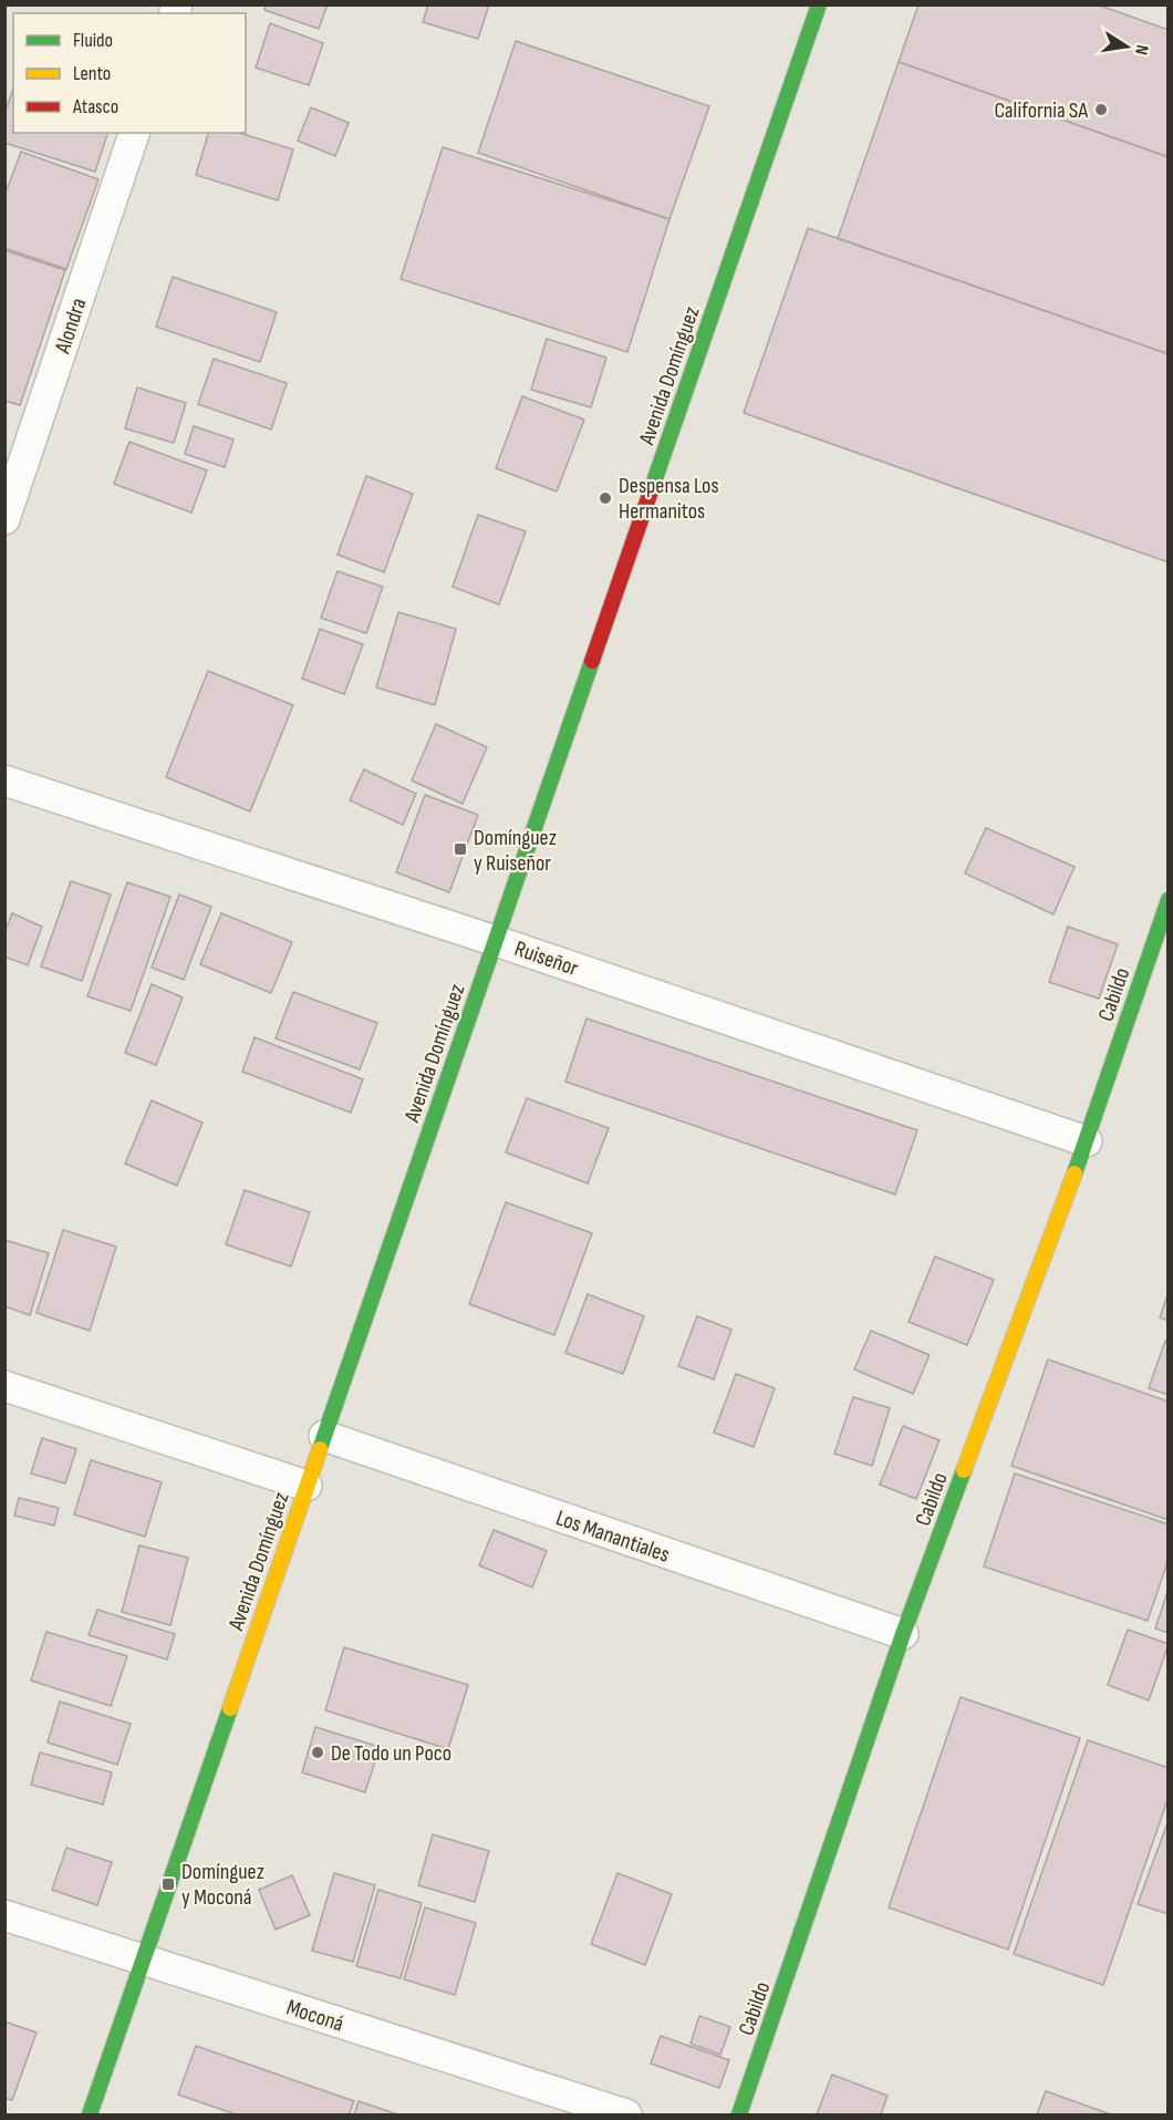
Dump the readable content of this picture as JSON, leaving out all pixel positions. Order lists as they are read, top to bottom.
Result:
{
  "streets": {
    "main road": ["Avenida Domínguez", "Cabildo"],
    "street": [
      "Alondra",
      "Ruiseñor",
      "Los Manantiales",
      "Moconá"
    ]
  },
  "crossings": [
    ["Avenida Domínguez", "Ruiseñor"],
    ["Avenida Domínguez", "Los Manantiales"],
    ["Avenida Domínguez", "Moconá"],
    ["Ruiseñor", "Cabildo"],
    ["Cabildo", "Los Manantiales"]
  ],
  "places": {
    "other": ["California SA", "Despensa Los Hermanitos", "De Todo un Poco"],
    "transit": ["Domínguez y Ruiseñor", "Domínguez y Moconá"]
  },
  "legend": ["Fluido", "Lento", "Atasco"],
  "north": "right"
}
